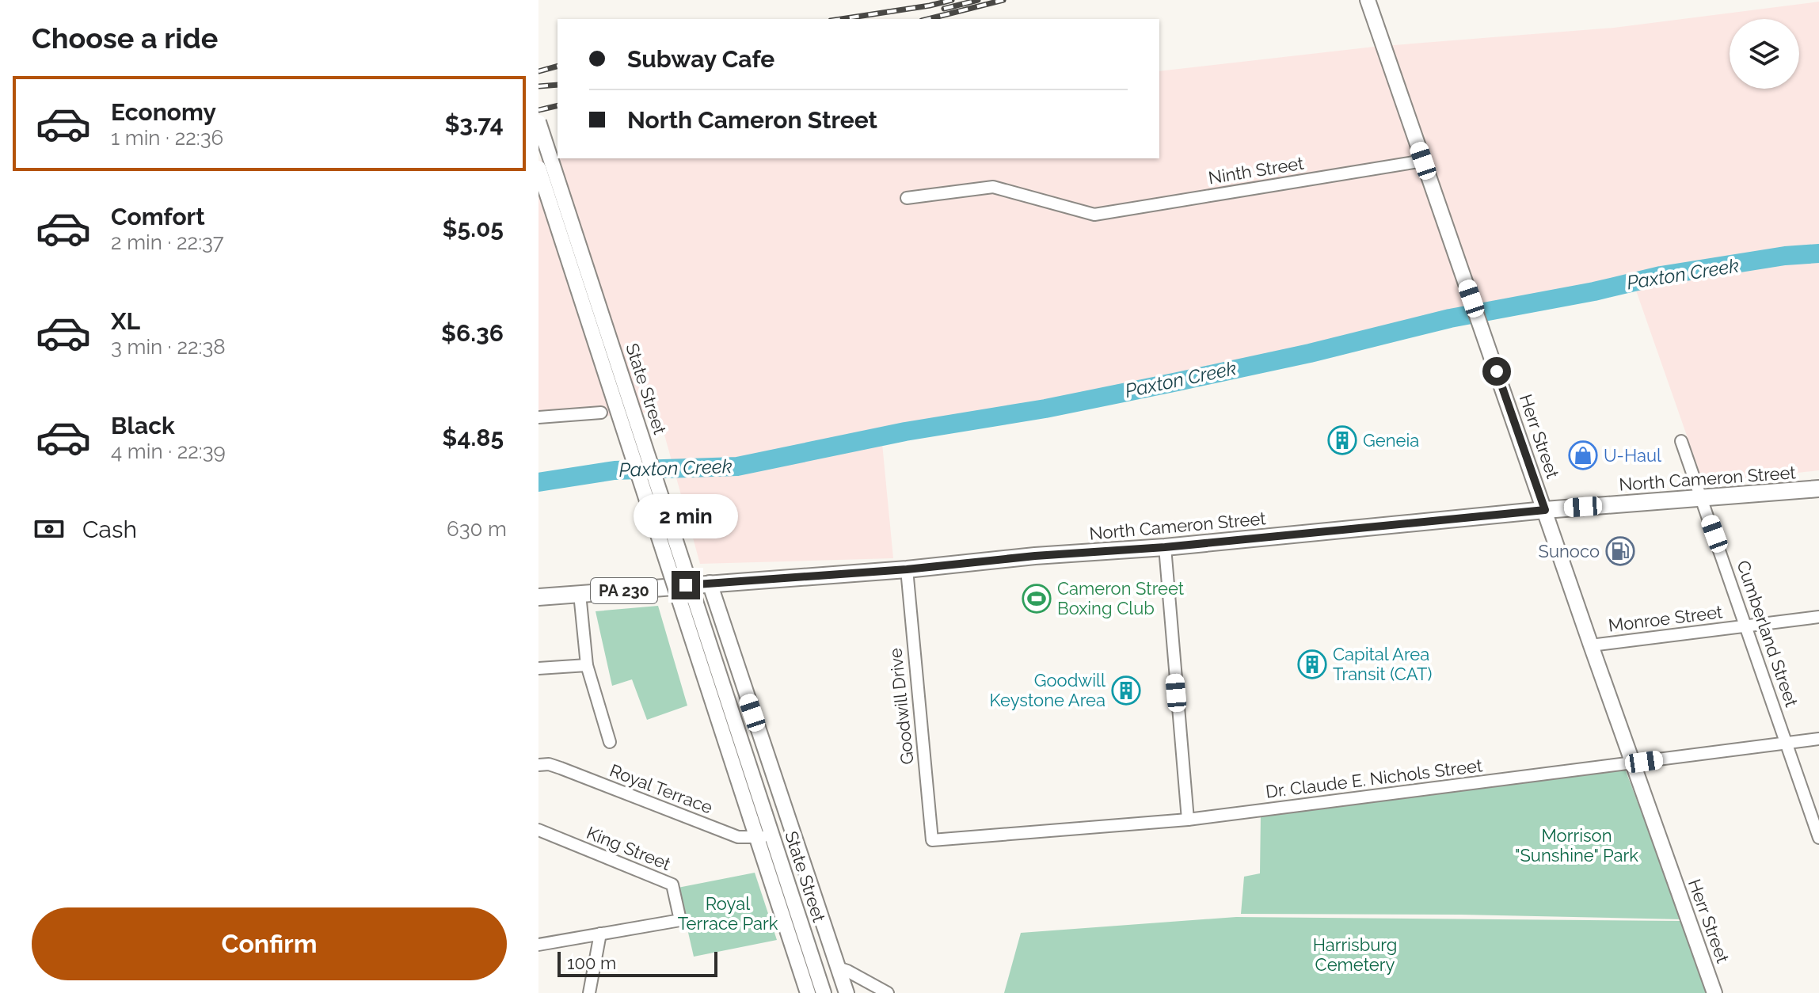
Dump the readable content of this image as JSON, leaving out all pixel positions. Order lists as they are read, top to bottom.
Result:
{
  "streets": {
    "highway": ["North Cameron Street", "PA 230"],
    "main road": ["State Street", "Herr Street"],
    "street": [
      "Ninth Street",
      "Monroe Street",
      "Cumberland Street",
      "Goodwill Drive",
      "Dr. Claude E. Nichols Street",
      "Royal Terrace",
      "King Street"
    ]
  },
  "crossings": [
    ["Ninth Street", "Herr Street"],
    ["State Street", "North Cameron Street"],
    ["State Street", "Royal Terrace"],
    ["Herr Street", "North Cameron Street"],
    ["Herr Street", "Monroe Street"],
    ["Herr Street", "Dr. Claude E. Nichols Street"],
    ["North Cameron Street", "Cumberland Street"],
    ["North Cameron Street", "Goodwill Drive"],
    ["Monroe Street", "Cumberland Street"],
    ["Cumberland Street", "Dr. Claude E. Nichols Street"],
    ["Goodwill Drive", "Dr. Claude E. Nichols Street"]
  ],
  "water": ["Paxton Creek"],
  "parks": ["Morrison \"Sunshine\" Park", "Royal Terrace Park", "Harrisburg Cemetery"],
  "places": {
    "building": ["Geneia", "Capital Area Transit (CAT)", "Goodwill Keystone Area"],
    "shop": ["U-Haul"],
    "fuel station": ["Sunoco"],
    "sports": ["Cameron Street Boxing Club"]
  },
  "scale_bar": "100 m",
  "page": {
    "heading": "Choose a ride",
    "banner": ["Subway Cafe", "North Cameron Street"],
    "list": [
      {
        "name": "Economy",
        "note": "1 min · 22:36",
        "value": "$3.74"
      },
      {
        "name": "Comfort",
        "note": "2 min · 22:37",
        "value": "$5.05"
      },
      {
        "name": "XL",
        "note": "3 min · 22:38",
        "value": "$6.36"
      },
      {
        "name": "Black",
        "note": "4 min · 22:39",
        "value": "$4.85"
      }
    ],
    "pay": ["Cash", "630 m"],
    "bubble": "2 min",
    "buttons": "Confirm",
    "scale": "100 m"
  }
}
